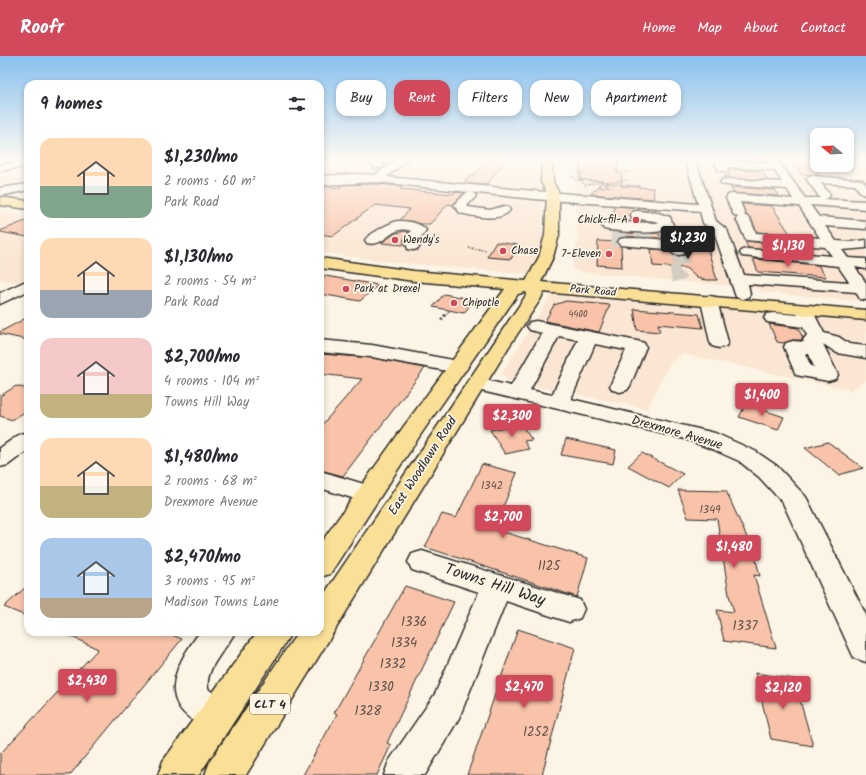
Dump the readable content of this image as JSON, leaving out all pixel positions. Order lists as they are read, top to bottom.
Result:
{
  "streets": {
    "main road": ["Park Road", "East Woodlawn Road", "CLT 4"],
    "street": ["Drexmore Avenue", "Towns Hill Way"]
  },
  "crossings": [
    ["Park Road", "East Woodlawn Road"],
    ["Drexmore Avenue", "East Woodlawn Road"]
  ],
  "places": [
    "Chick-fil-A",
    "Wendy's",
    "Chase",
    "7-Eleven",
    "Park at Drexel",
    "Chipotle"
  ],
  "house_numbers": [
    "4400",
    "1342",
    "1349",
    "1125",
    "1336",
    "1337",
    "1334",
    "1332",
    "1330",
    "1328",
    "1252"
  ],
  "north": "left",
  "page": {
    "header": "Roofr",
    "nav": [
      "Home",
      "Map",
      "About",
      "Contact"
    ],
    "chip": [
      "Buy",
      "Rent",
      "Filters",
      "New",
      "Apartment"
    ],
    "heading": "9 homes",
    "list": [
      {
        "name": "$1,230/mo",
        "note": "2 rooms · 60 m² · Park Road"
      },
      {
        "name": "$1,130/mo",
        "note": "2 rooms · 54 m² · Park Road"
      },
      {
        "name": "$2,700/mo",
        "note": "4 rooms · 104 m² · Towns Hill Way"
      },
      {
        "name": "$1,480/mo",
        "note": "2 rooms · 68 m² · Drexmore Avenue"
      },
      {
        "name": "$2,470/mo",
        "note": "3 rooms · 95 m² · Madison Towns Lane"
      }
    ],
    "price": [
      "$1,230",
      "$1,130",
      "$1,400",
      "$2,300",
      "$2,700",
      "$1,480",
      "$2,430",
      "$2,470",
      "$2,120"
    ]
  }
}
